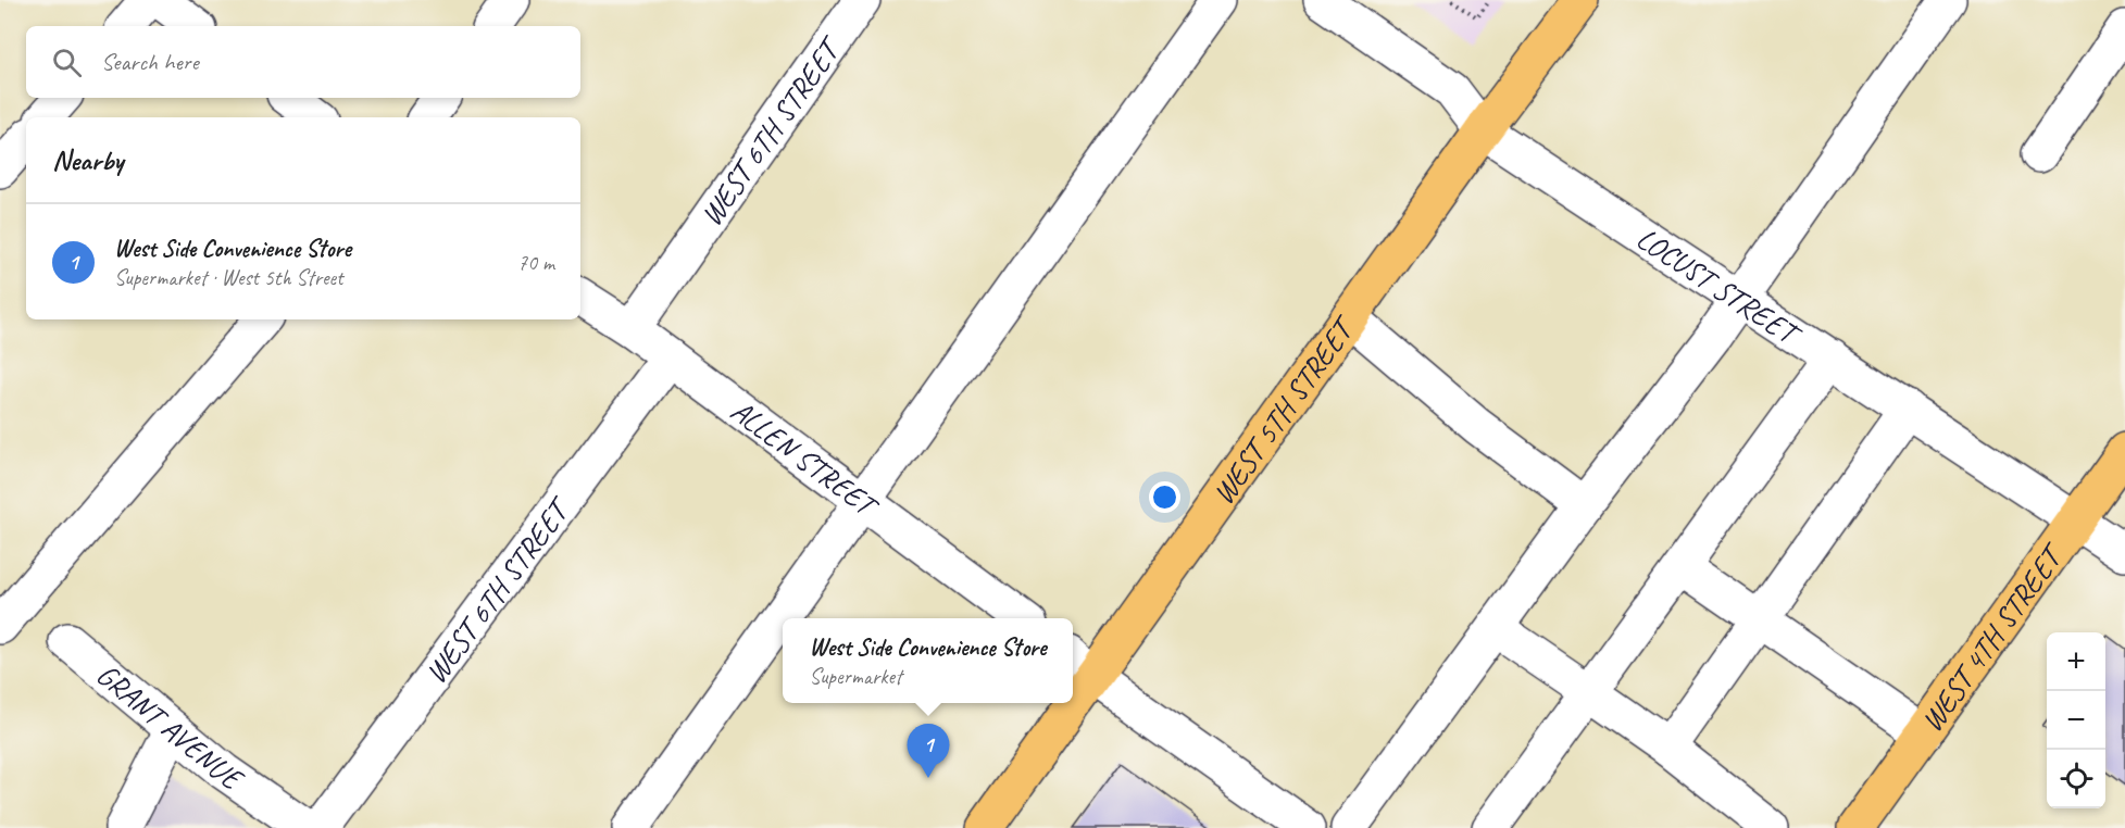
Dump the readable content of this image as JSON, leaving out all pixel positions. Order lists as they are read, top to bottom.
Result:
{
  "streets": {
    "main road": ["WEST 5TH STREET", "WEST 4TH STREET"],
    "street": [
      "WEST 6TH STREET",
      "LOCUST STREET",
      "ALLEN STREET",
      "GRANT AVENUE"
    ]
  },
  "crossings": [
    ["WEST 6TH STREET", "ALLEN STREET"],
    ["LOCUST STREET", "WEST 5TH STREET"],
    ["LOCUST STREET", "WEST 4TH STREET"]
  ],
  "page": {
    "search": "Search here",
    "heading": "Nearby",
    "list": [
      {
        "mark": "1",
        "name": "West Side Convenience Store",
        "note": "Supermarket · West 5th Street",
        "value": "70 m"
      }
    ],
    "popup": ["West Side Convenience Store", "Supermarket"],
    "map_buttons": ["+", "−"],
    "pins": "1"
  }
}
